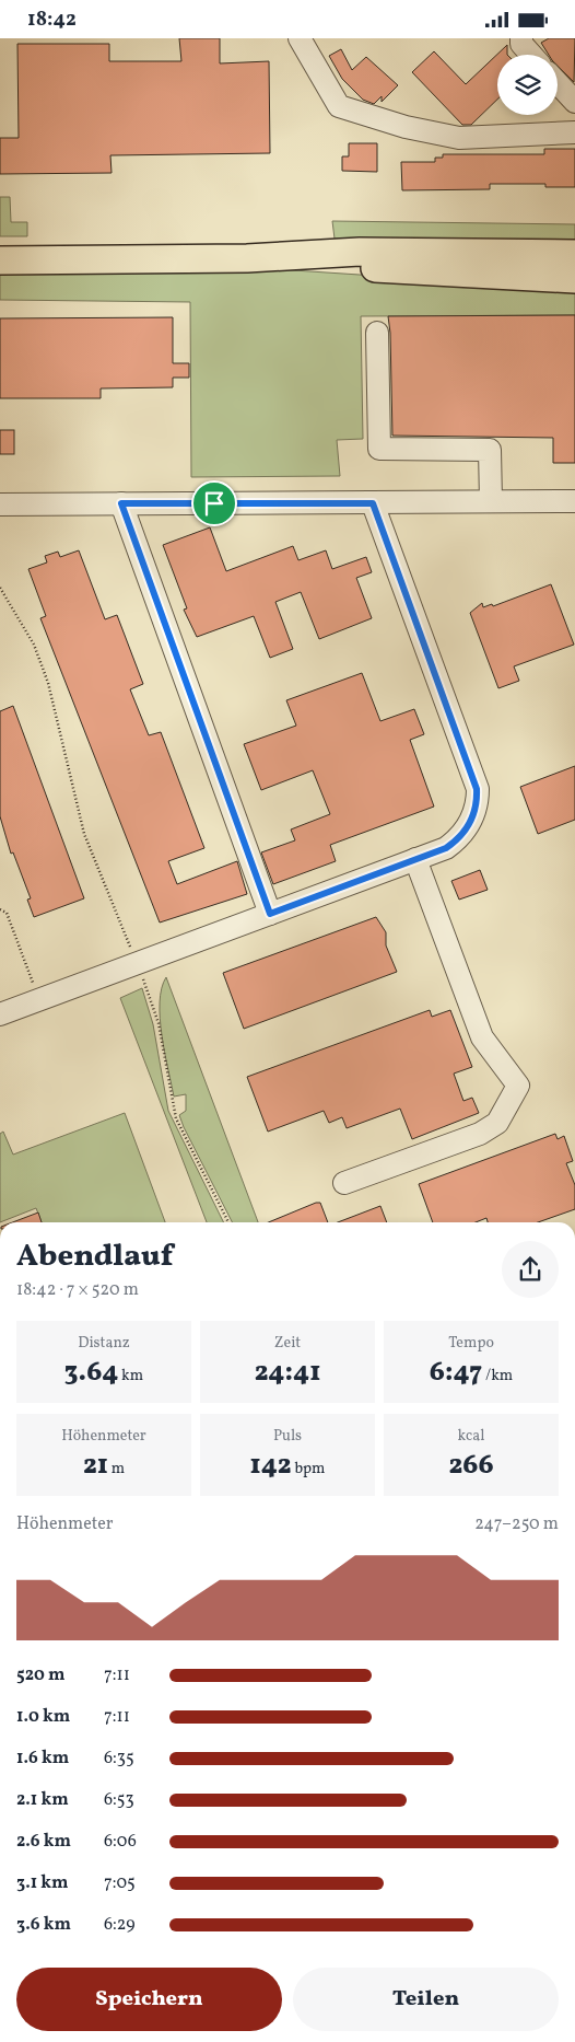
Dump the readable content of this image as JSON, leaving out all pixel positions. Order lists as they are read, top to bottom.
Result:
{
  "page": {
    "status": "18:42",
    "heading": ["Abendlauf", "18:42 · 7 × 520 m"],
    "stats": [
      ["Distanz", "3.64 km"],
      ["Zeit", "24:41"],
      ["Tempo", "6:47 /km"],
      ["Höhenmeter", "21 m"],
      ["Puls", "142 bpm"],
      ["kcal", "266"]
    ],
    "chart": ["Höhenmeter", "247–250 m"],
    "list": [
      {
        "name": "520 m",
        "note": "7:11"
      },
      {
        "name": "1.0 km",
        "note": "7:11"
      },
      {
        "name": "1.6 km",
        "note": "6:35"
      },
      {
        "name": "2.1 km",
        "note": "6:53"
      },
      {
        "name": "2.6 km",
        "note": "6:06"
      },
      {
        "name": "3.1 km",
        "note": "7:05"
      },
      {
        "name": "3.6 km",
        "note": "6:29"
      }
    ],
    "buttons": ["Speichern", "Teilen"]
  }
}
